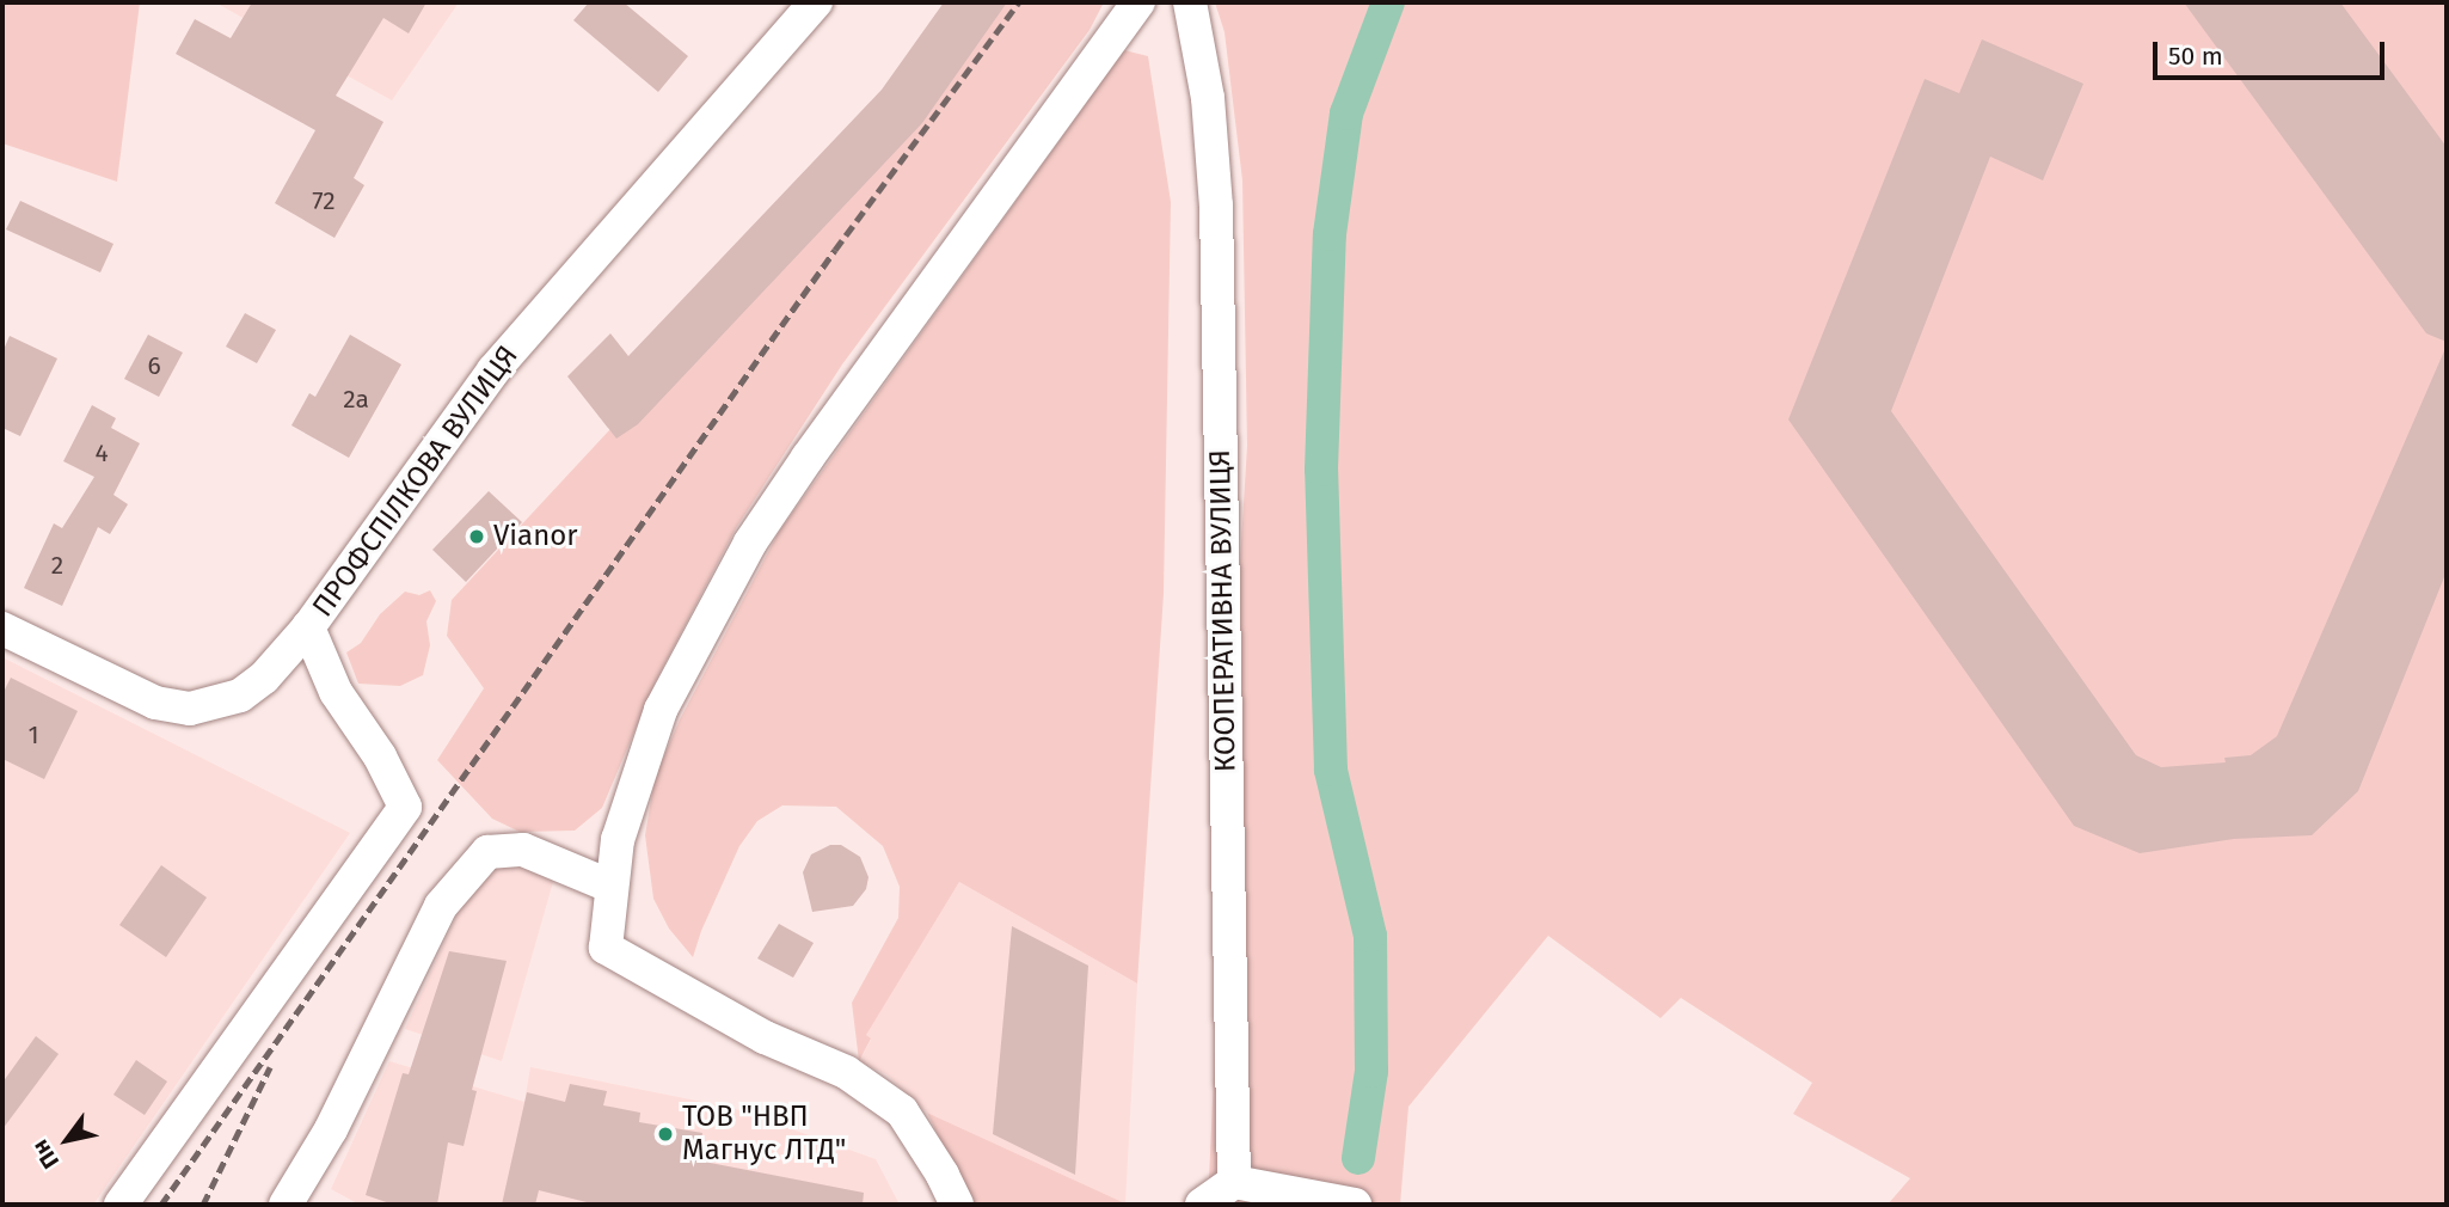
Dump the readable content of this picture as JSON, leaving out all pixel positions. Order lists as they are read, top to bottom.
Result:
{
  "streets": {
    "street": ["ПРОФСПІЛКОВА ВУЛИЦЯ", "КООПЕРАТИВНА ВУЛИЦЯ"]
  },
  "places": ["Vianor", "ТОВ \"НВП Магнус ЛТД\""],
  "house_numbers": [
    "72",
    "6",
    "2а",
    "4",
    "2",
    "1"
  ],
  "scale_bar": "50 m",
  "north": "bottom left"
}
